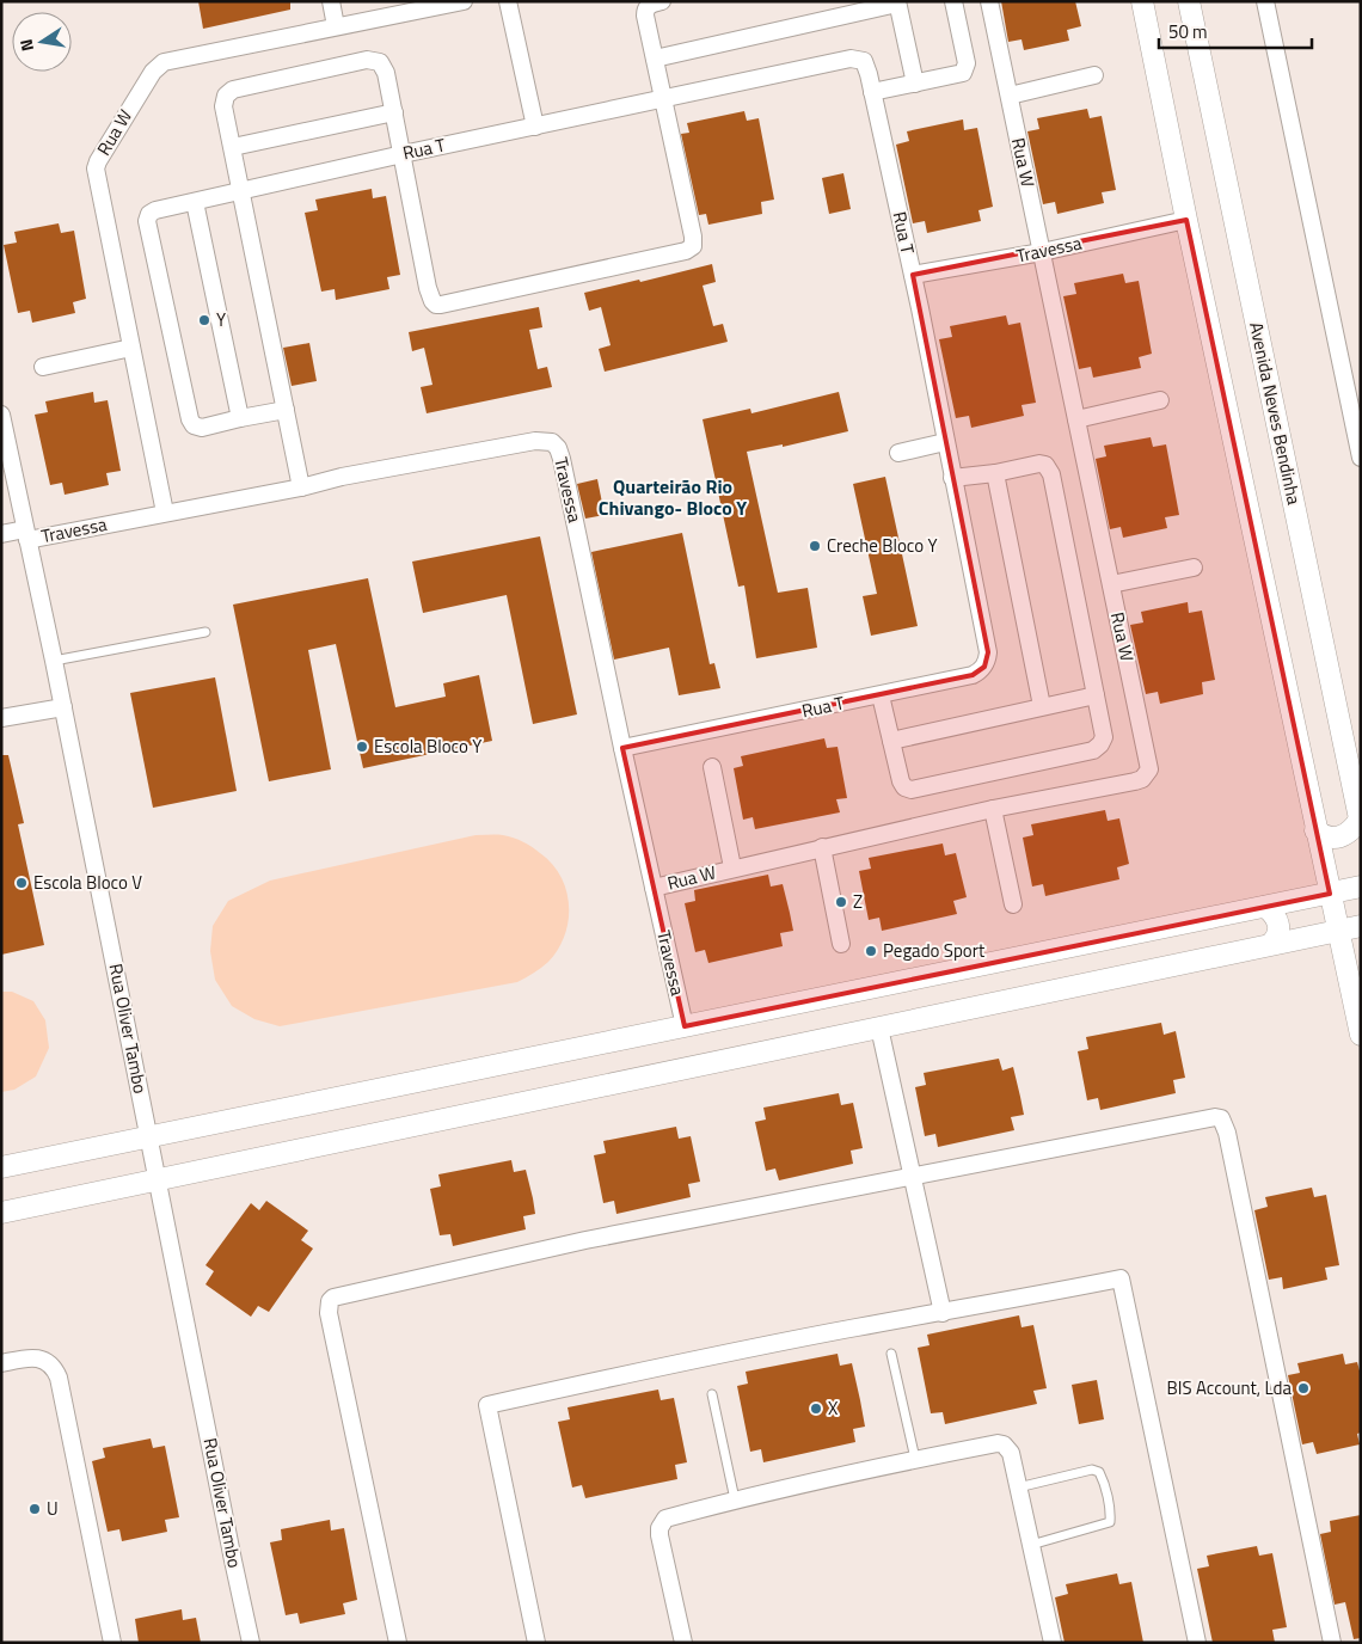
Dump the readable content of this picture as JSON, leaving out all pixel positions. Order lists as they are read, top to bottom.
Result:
{
  "streets": {
    "street": [
      "Rua W",
      "Rua T",
      "Travessa",
      "Avenida Neves Bendinha",
      "Rua Oliver Tambo"
    ]
  },
  "crossings": [
    ["Rua W", "Travessa"],
    ["Rua T", "Travessa"],
    ["Travessa", "Rua Oliver Tambo"]
  ],
  "districts": ["Quarteirão Rio Chivango- Bloco Y"],
  "places": [
    "Y",
    "Creche Bloco Y",
    "Escola Bloco Y",
    "Escola Bloco V",
    "Z",
    "Pegado Sport",
    "BIS Account, Lda",
    "X",
    "U"
  ],
  "scale_bar": "50 m",
  "north": "left"
}
